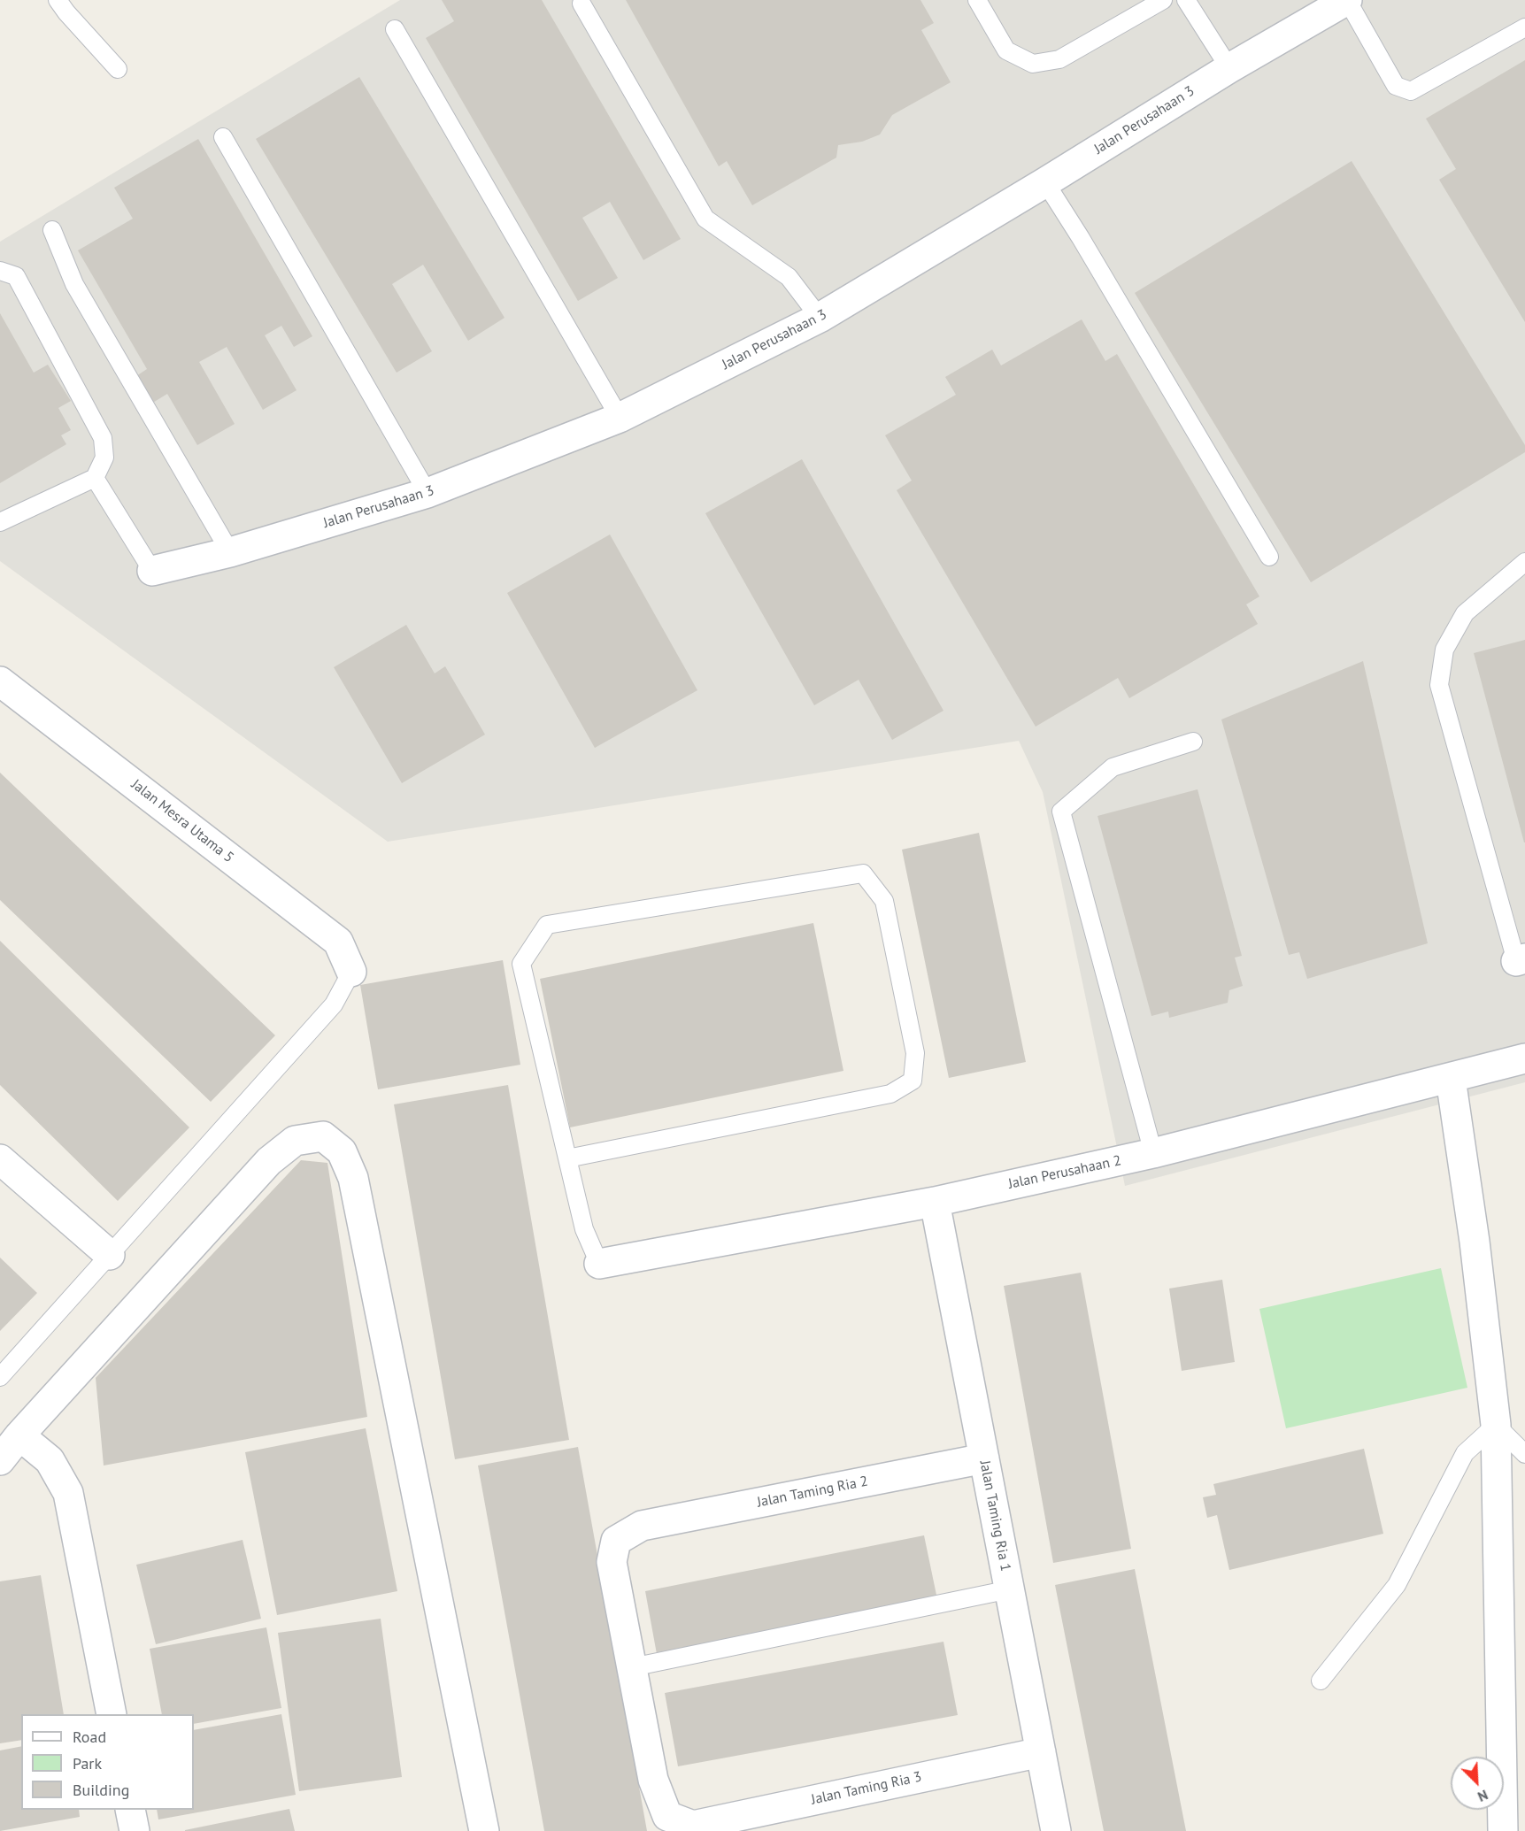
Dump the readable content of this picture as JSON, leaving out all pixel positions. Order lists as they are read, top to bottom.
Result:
{
  "streets": {
    "street": [
      "Jalan Perusahaan 3",
      "Jalan Mesra Utama 5",
      "Jalan Perusahaan 2",
      "Jalan Taming Ria 2",
      "Jalan Taming Ria 1",
      "Jalan Taming Ria 3"
    ]
  },
  "crossings": [
    ["Jalan Perusahaan 2", "Jalan Taming Ria 1"],
    ["Jalan Taming Ria 2", "Jalan Taming Ria 1"],
    ["Jalan Taming Ria 2", "Jalan Taming Ria 3"],
    ["Jalan Taming Ria 1", "Jalan Taming Ria 3"]
  ],
  "legend": ["Road", "Park", "Building"],
  "north": "bottom right"
}
